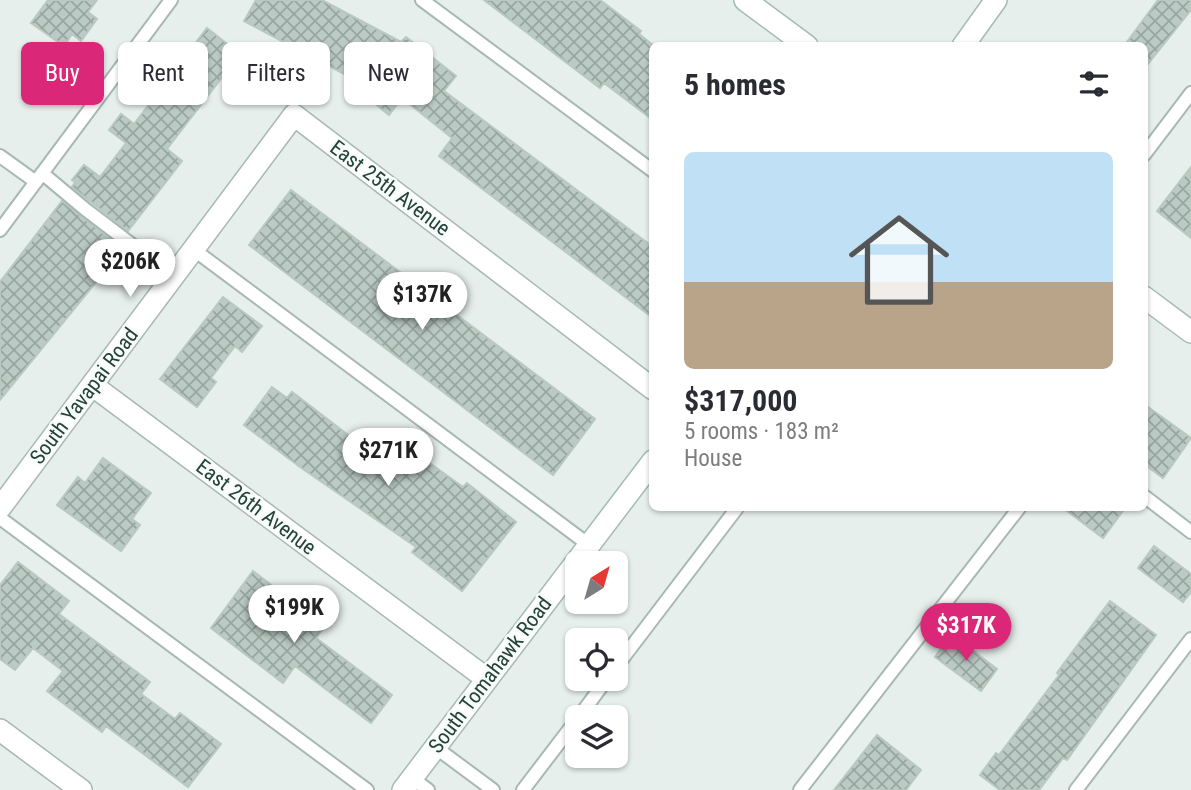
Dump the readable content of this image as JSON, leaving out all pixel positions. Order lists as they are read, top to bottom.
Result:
{
  "streets": {
    "street": [
      "East 25th Avenue",
      "South Yavapai Road",
      "East 26th Avenue",
      "South Tomahawk Road"
    ]
  },
  "crossings": [
    ["East 25th Avenue", "South Yavapai Road"],
    ["South Yavapai Road", "East 26th Avenue"],
    ["East 26th Avenue", "South Tomahawk Road"]
  ],
  "north": "top right",
  "page": {
    "chip": [
      "Buy",
      "Rent",
      "Filters",
      "New"
    ],
    "heading": "5 homes",
    "list": [
      {
        "name": "$317,000",
        "note": "5 rooms · 183 m² · House"
      }
    ],
    "price": [
      "$206K",
      "$137K",
      "$271K",
      "$199K",
      "$317K"
    ]
  }
}
